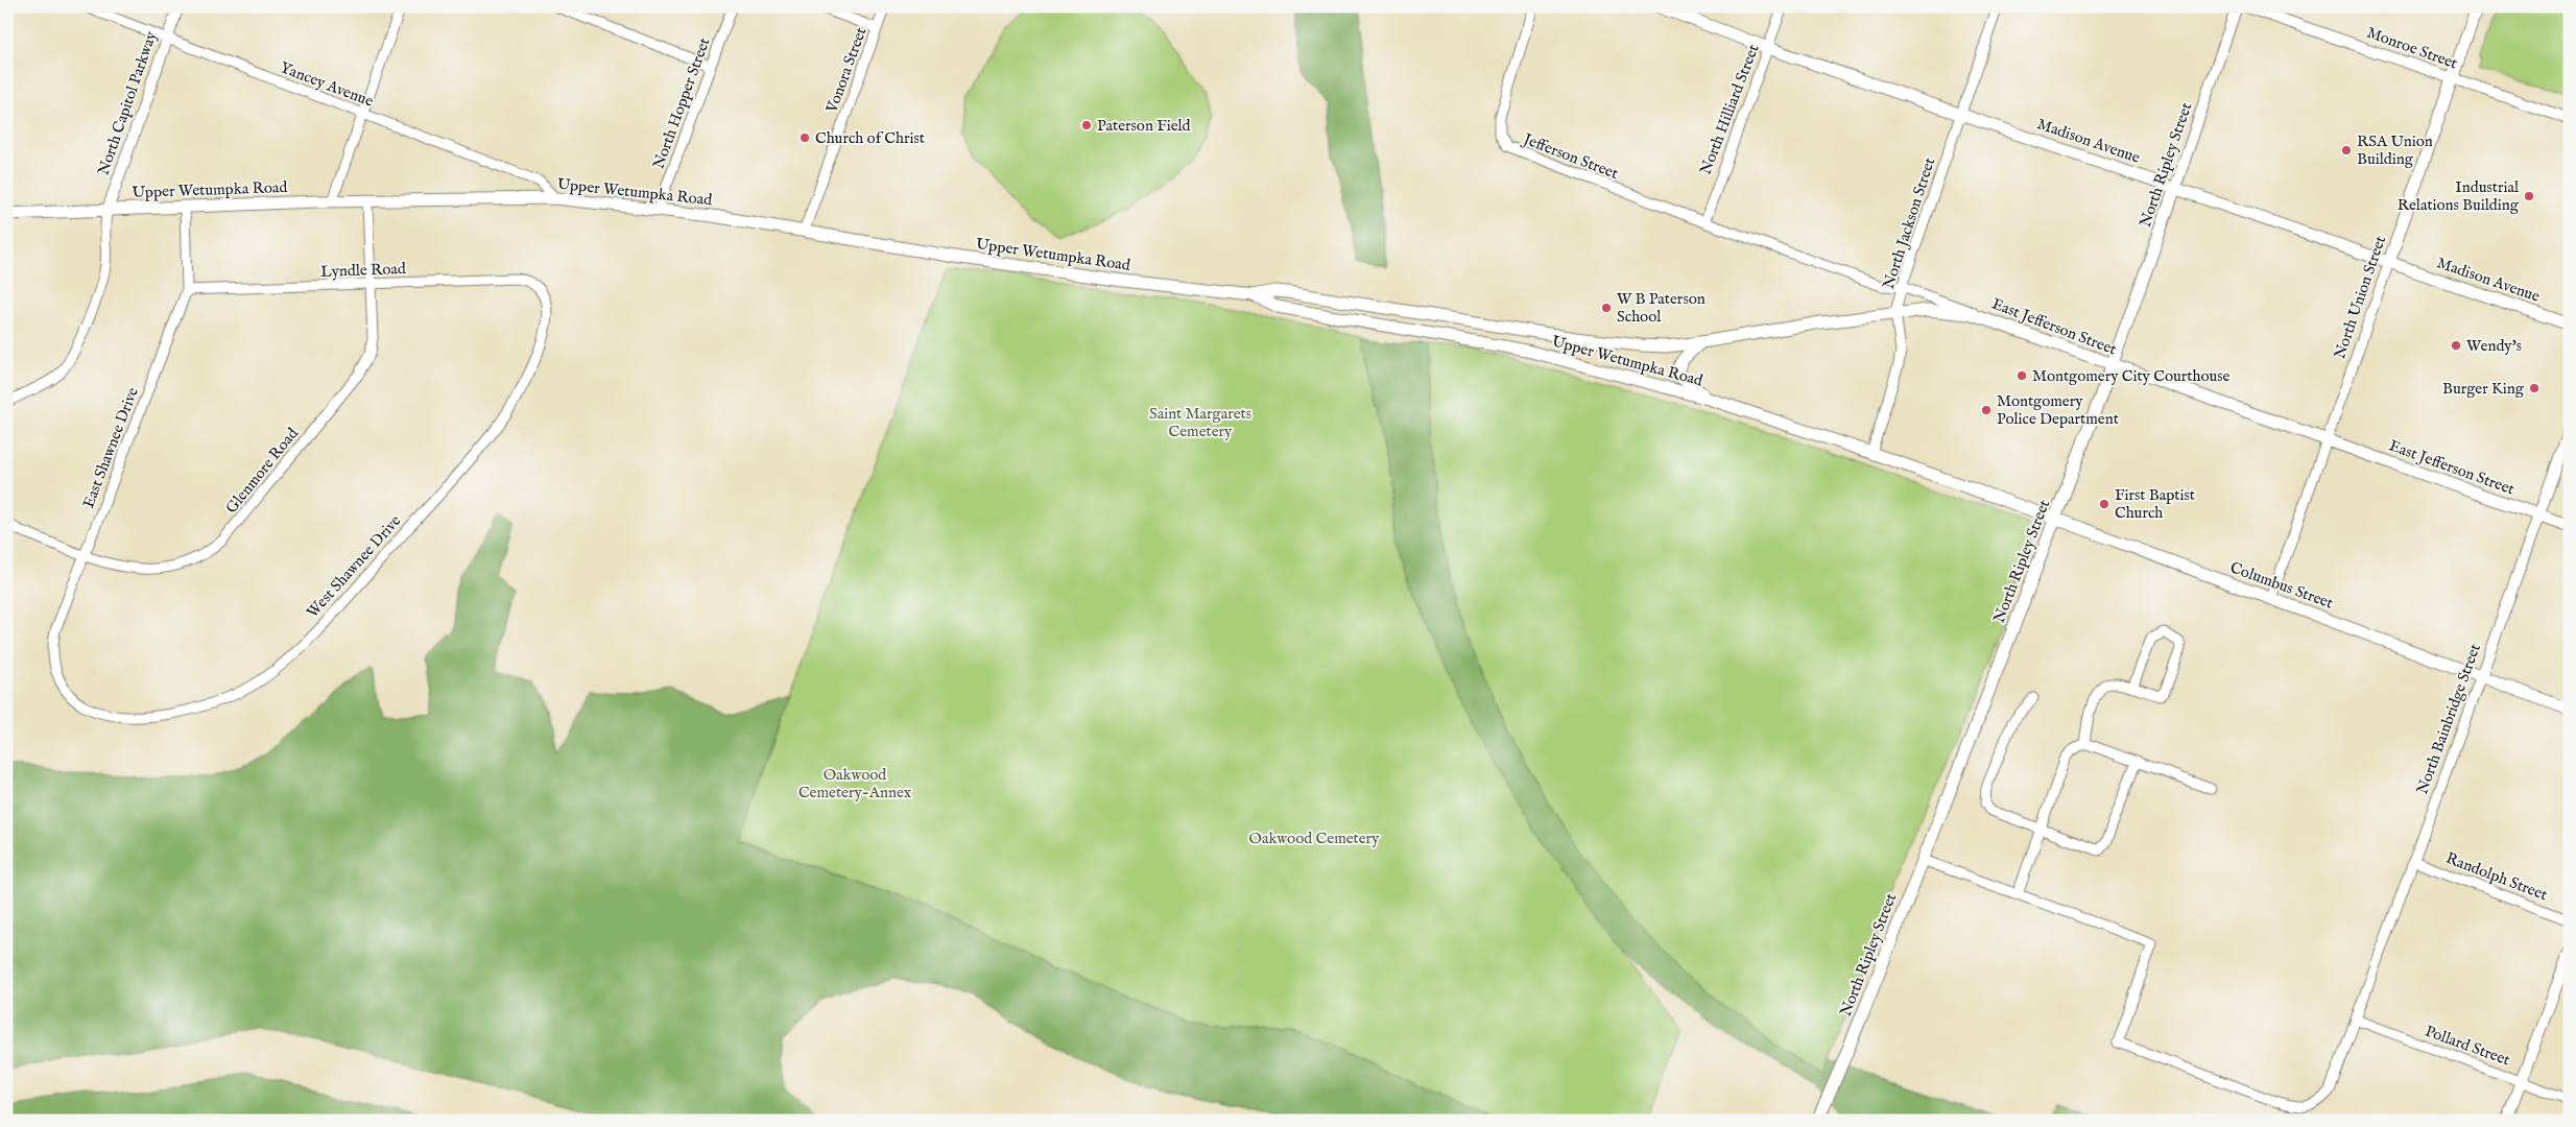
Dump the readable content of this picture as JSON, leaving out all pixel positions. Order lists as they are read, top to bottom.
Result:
{
  "streets": {
    "main road": [
      "Madison Avenue",
      "North Ripley Street",
      "Upper Wetumpka Road",
      "North Union Street",
      "East Jefferson Street",
      "Columbus Street"
    ],
    "street": [
      "Monroe Street",
      "Vonora Street",
      "Yancey Avenue",
      "North Capitol Parkway",
      "North Hopper Street",
      "North Hilliard Street",
      "Jefferson Street",
      "North Jackson Street",
      "Lyndle Road",
      "East Shawnee Drive",
      "Glenmore Road",
      "West Shawnee Drive",
      "North Bainbridge Street",
      "Randolph Street",
      "Pollard Street"
    ]
  },
  "crossings": [
    ["Monroe Street", "North Union Street"],
    ["Vonora Street", "Upper Wetumpka Road"],
    ["Yancey Avenue", "North Capitol Parkway"],
    ["Yancey Avenue", "Upper Wetumpka Road"],
    ["North Capitol Parkway", "Upper Wetumpka Road"],
    ["North Hopper Street", "Upper Wetumpka Road"],
    ["North Hilliard Street", "Madison Avenue"],
    ["North Hilliard Street", "Jefferson Street"],
    ["North Hilliard Street", "East Jefferson Street"],
    ["Madison Avenue", "North Ripley Street"],
    ["Madison Avenue", "North Jackson Street"],
    ["Madison Avenue", "North Union Street"],
    ["Jefferson Street", "East Jefferson Street"],
    ["North Ripley Street", "East Jefferson Street"],
    ["North Ripley Street", "Columbus Street"],
    ["Upper Wetumpka Road", "North Jackson Street"],
    ["Upper Wetumpka Road", "East Jefferson Street"],
    ["Upper Wetumpka Road", "East Shawnee Drive"],
    ["Upper Wetumpka Road", "Glenmore Road"],
    ["Upper Wetumpka Road", "Columbus Street"],
    ["North Jackson Street", "East Jefferson Street"],
    ["Lyndle Road", "East Shawnee Drive"],
    ["Lyndle Road", "Glenmore Road"],
    ["Lyndle Road", "West Shawnee Drive"],
    ["North Union Street", "East Jefferson Street"],
    ["North Union Street", "Columbus Street"],
    ["East Jefferson Street", "North Bainbridge Street"],
    ["East Shawnee Drive", "Glenmore Road"],
    ["East Shawnee Drive", "West Shawnee Drive"],
    ["Columbus Street", "North Bainbridge Street"],
    ["North Bainbridge Street", "Randolph Street"],
    ["North Bainbridge Street", "Pollard Street"]
  ],
  "parks": ["Saint Margarets Cemetery", "Oakwood Cemetery-Annex", "Oakwood Cemetery"],
  "places": [
    "Paterson Field",
    "Church of Christ",
    "RSA Union Building",
    "Industrial Relations Building",
    "W B Paterson School",
    "Wendy's",
    "Montgomery City Courthouse",
    "Burger King",
    "Montgomery Police Department",
    "First Baptist Church"
  ]
}
